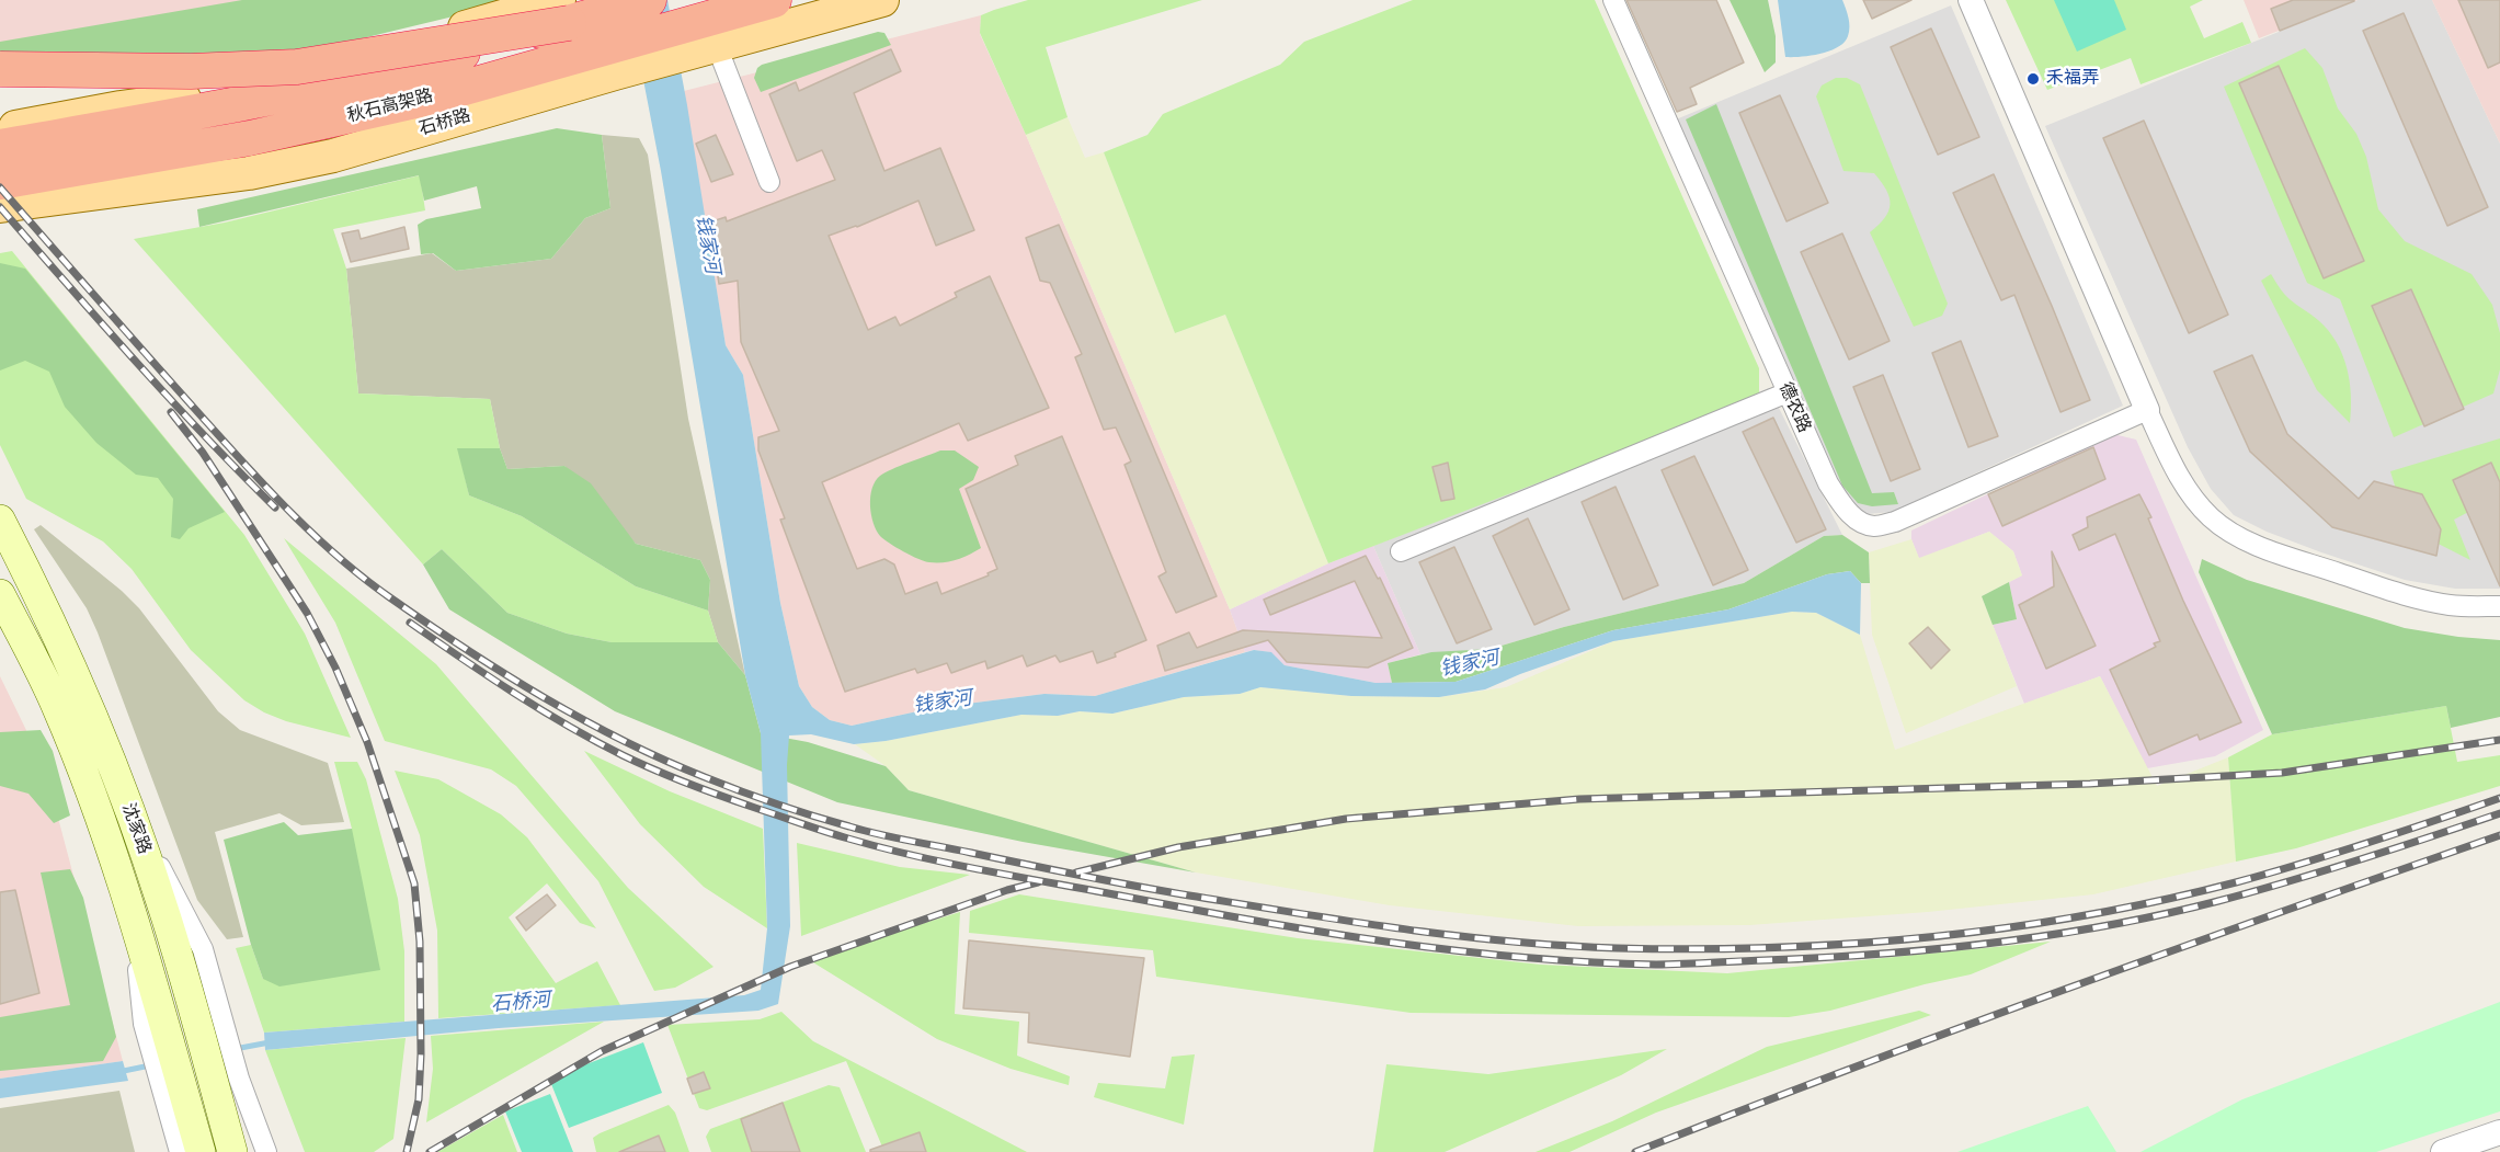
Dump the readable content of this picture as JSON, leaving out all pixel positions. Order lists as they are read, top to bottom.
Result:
{
  "streets": {
    "highway": ["秋石高架路"],
    "main road": ["石桥路", "沈家路"],
    "street": ["德农路"]
  },
  "water": ["钱家河", "石桥河"],
  "places": ["禾福弄"]
}
